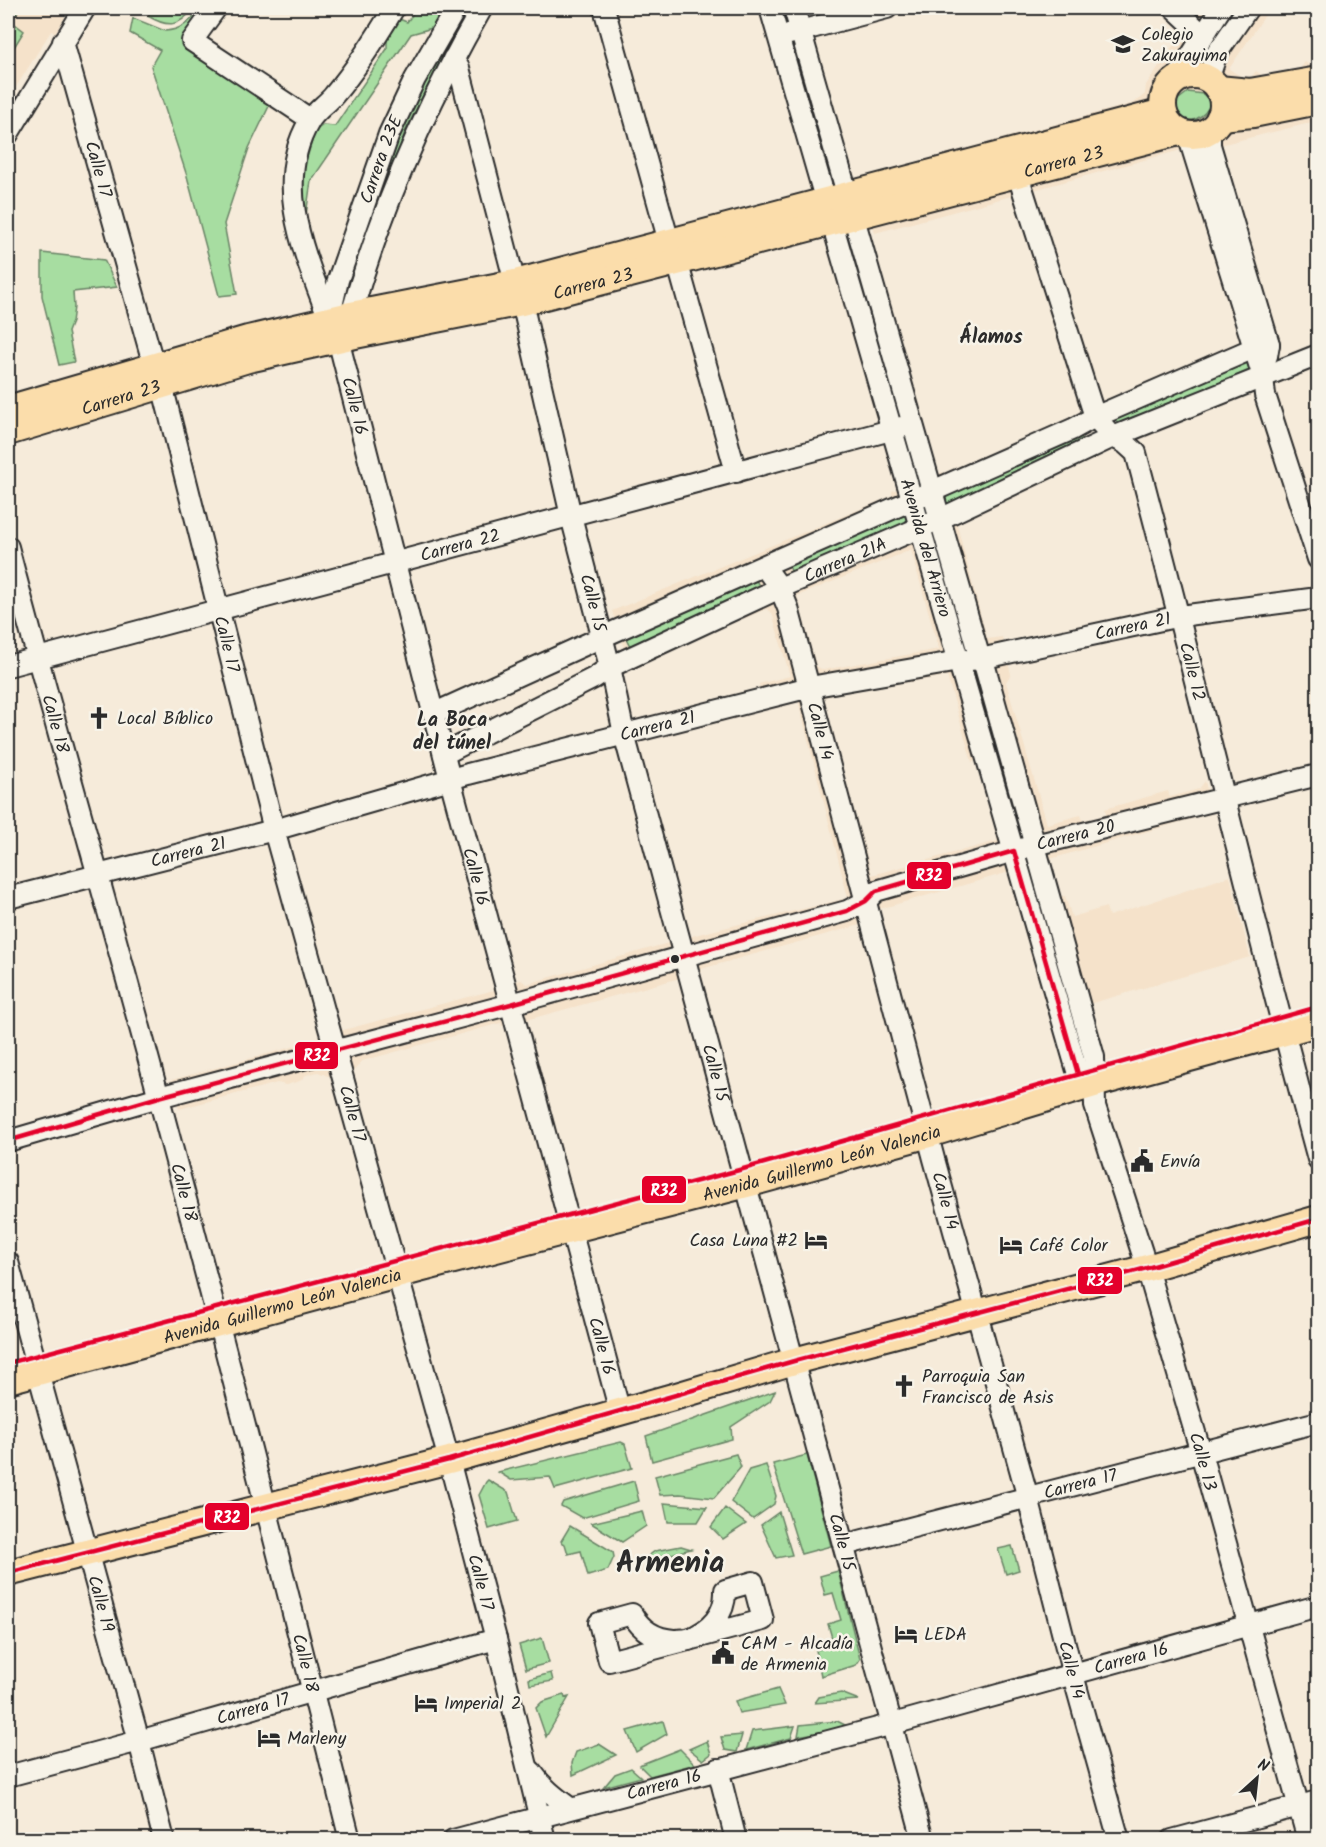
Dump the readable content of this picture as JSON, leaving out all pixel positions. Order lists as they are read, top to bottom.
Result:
{
  "streets": {
    "main road": ["Carrera 23", "Avenida Guillermo León Valencia"],
    "street": [
      "Carrera 23E",
      "Calle 17",
      "Calle 16",
      "Carrera 22",
      "Avenida del Arriero",
      "Carrera 21A",
      "Calle 15",
      "Carrera 21",
      "Calle 12",
      "Calle 18",
      "Calle 14",
      "Carrera 20",
      "Calle 13",
      "Carrera 17",
      "Calle 19",
      "Carrera 16"
    ]
  },
  "crossings": [
    ["Carrera 23E", "Carrera 23"],
    ["Carrera 23E", "Calle 16"],
    ["Carrera 23E", "Calle 15"],
    ["Carrera 23", "Calle 17"],
    ["Carrera 23", "Calle 16"],
    ["Carrera 23", "Avenida del Arriero"],
    ["Carrera 23", "Calle 15"],
    ["Carrera 23", "Calle 12"],
    ["Calle 17", "Carrera 22"],
    ["Calle 17", "Carrera 21"],
    ["Calle 17", "Carrera 20"],
    ["Calle 17", "Avenida Guillermo León Valencia"],
    ["Calle 17", "Carrera 17"],
    ["Calle 17", "Carrera 16"],
    ["Calle 16", "Carrera 22"],
    ["Calle 16", "Carrera 21A"],
    ["Calle 16", "Carrera 21"],
    ["Calle 16", "Carrera 20"],
    ["Calle 16", "Avenida Guillermo León Valencia"],
    ["Carrera 22", "Avenida del Arriero"],
    ["Carrera 22", "Calle 15"],
    ["Carrera 22", "Calle 18"],
    ["Avenida del Arriero", "Carrera 21A"],
    ["Avenida del Arriero", "Carrera 21"],
    ["Avenida del Arriero", "Carrera 20"],
    ["Avenida del Arriero", "Avenida Guillermo León Valencia"],
    ["Avenida del Arriero", "Calle 13"],
    ["Carrera 21A", "Calle 15"],
    ["Carrera 21A", "Calle 12"],
    ["Carrera 21A", "Calle 14"],
    ["Calle 15", "Carrera 21"],
    ["Calle 15", "Carrera 20"],
    ["Calle 15", "Avenida Guillermo León Valencia"],
    ["Calle 15", "Carrera 17"],
    ["Calle 15", "Carrera 16"],
    ["Carrera 21", "Calle 12"],
    ["Carrera 21", "Calle 18"],
    ["Carrera 21", "Calle 14"],
    ["Calle 12", "Carrera 20"],
    ["Calle 12", "Avenida Guillermo León Valencia"],
    ["Calle 18", "Carrera 20"],
    ["Calle 18", "Avenida Guillermo León Valencia"],
    ["Calle 18", "Carrera 17"],
    ["Calle 14", "Carrera 20"],
    ["Calle 14", "Avenida Guillermo León Valencia"],
    ["Calle 14", "Carrera 17"],
    ["Calle 14", "Carrera 16"],
    ["Avenida Guillermo León Valencia", "Calle 13"],
    ["Avenida Guillermo León Valencia", "Calle 19"],
    ["Calle 13", "Carrera 17"],
    ["Calle 13", "Carrera 16"],
    ["Carrera 17", "Calle 19"]
  ],
  "districts": ["Álamos", "La Boca del túnel", "Armenia"],
  "places": {
    "school or university": ["Colegio Zakurayima"],
    "church": ["Local Bíblico", "Parroquia San Francisco de Asis"],
    "public building": ["Envía", "CAM - Alcadía de Armenia"],
    "hotel": [
      "Casa Luna #2",
      "Café Color",
      "LEDA",
      "Imperial 2",
      "Marleny"
    ]
  },
  "lines": ["transit line R32"],
  "north": "top right"
}
